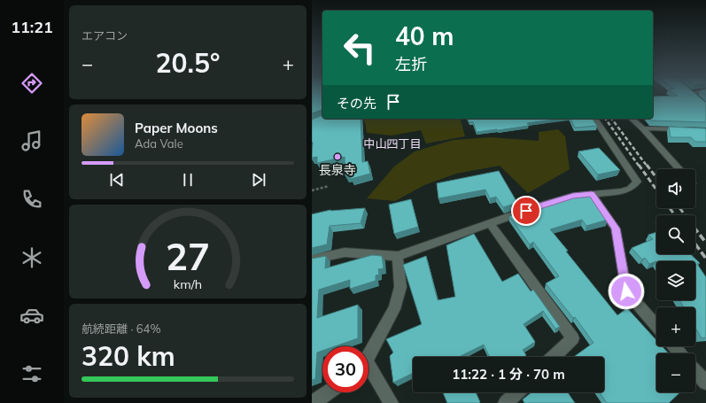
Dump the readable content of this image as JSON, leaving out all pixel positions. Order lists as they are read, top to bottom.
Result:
{
  "districts": ["中山四丁目"],
  "places": ["長泉寺"],
  "page": {
    "tabs": "11:21",
    "tile": [
      "エアコン",
      ["航続距離 · 64%", "320 km"]
    ],
    "turn": ["40 m", "左折"],
    "heat": ["−", "20.5°", "+"],
    "then": "その先",
    "song": ["Paper Moons", "Ada Vale"],
    "map_buttons": ["+", "−"],
    "limit": "30",
    "trip": "11:22 · 1 分 · 70 m",
    "gauge": ["27", "km/h"]
  }
}
